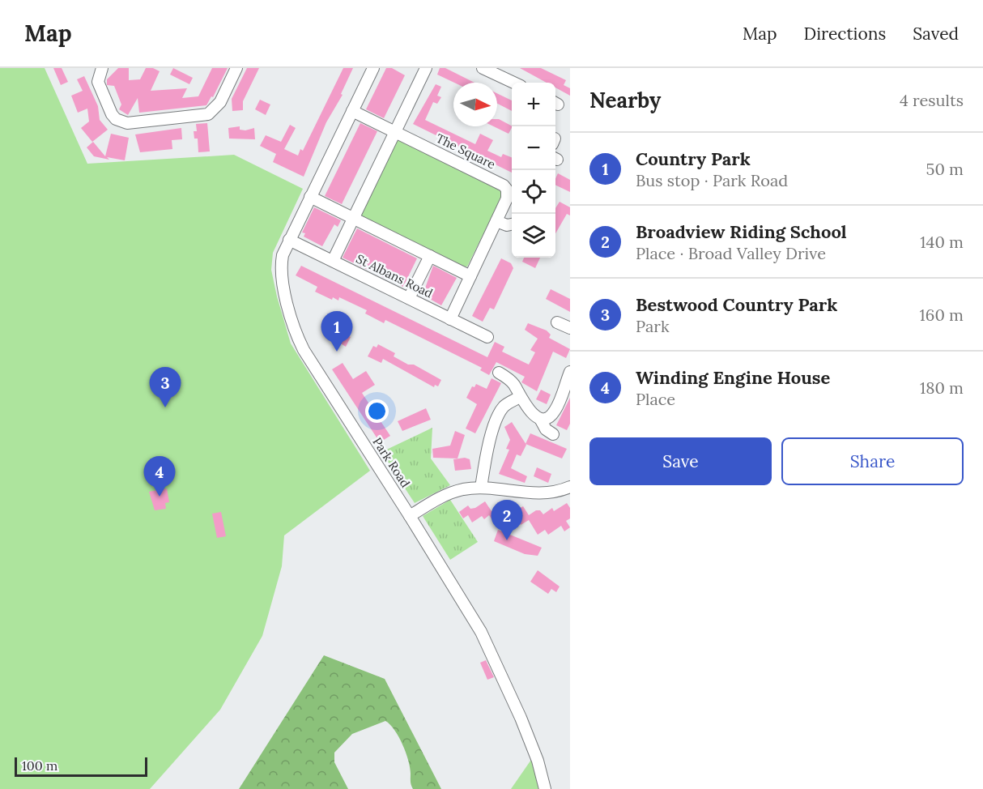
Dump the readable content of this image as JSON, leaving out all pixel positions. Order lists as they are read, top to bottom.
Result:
{
  "streets": {
    "street": ["The Square", "St Albans Road", "Park Road"]
  },
  "crossings": [
    ["The Square", "St Albans Road"],
    ["The Square", "Park Road"],
    ["St Albans Road", "Park Road"]
  ],
  "scale_bar": "100 m",
  "north": "right",
  "page": {
    "header": "Map",
    "nav": ["Map", "Directions", "Saved"],
    "heading": ["Nearby", "4 results"],
    "map_buttons": ["+", "−"],
    "list": [
      {
        "mark": "1",
        "name": "Country Park",
        "note": "Bus stop · Park Road",
        "value": "50 m"
      },
      {
        "mark": "2",
        "name": "Broadview Riding School",
        "note": "Place · Broad Valley Drive",
        "value": "140 m"
      },
      {
        "mark": "3",
        "name": "Bestwood Country Park",
        "note": "Park",
        "value": "160 m"
      },
      {
        "mark": "4",
        "name": "Winding Engine House",
        "note": "Place",
        "value": "180 m"
      }
    ],
    "pins": [
      "1",
      "3",
      "4",
      "2"
    ],
    "buttons": ["Save", "Share"],
    "scale": "100 m"
  }
}
